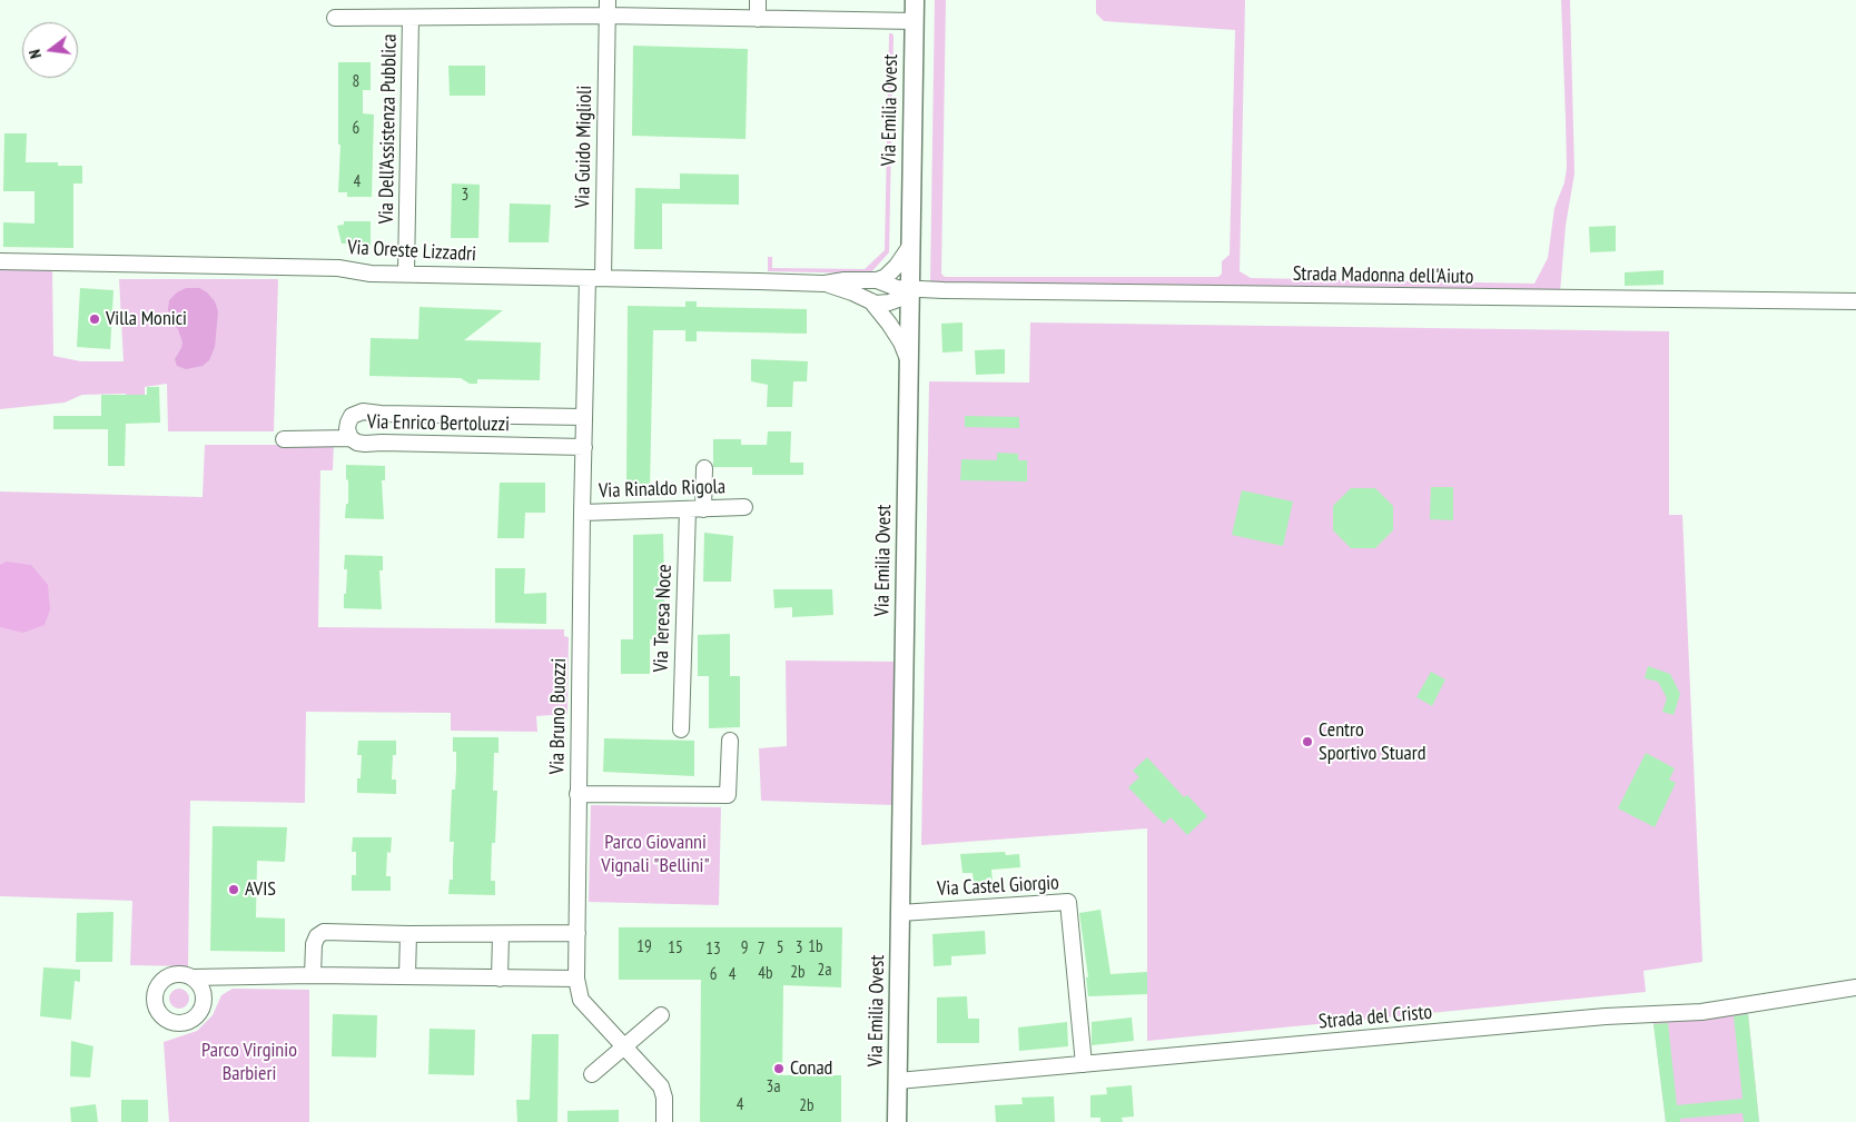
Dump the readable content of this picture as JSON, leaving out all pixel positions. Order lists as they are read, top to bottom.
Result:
{
  "streets": {
    "street": [
      "Via Emilia Ovest",
      "Via Dell'Assistenza Pubblica",
      "Via Guido Miglioli",
      "Via Oreste Lizzadri",
      "Strada Madonna dell'Aiuto",
      "Via Enrico Bertoluzzi",
      "Via Rinaldo Rigola",
      "Via Teresa Noce",
      "Via Bruno Buozzi",
      "Via Castel Giorgio",
      "Strada del Cristo"
    ]
  },
  "crossings": [
    ["Via Emilia Ovest", "Via Oreste Lizzadri"],
    ["Via Emilia Ovest", "Strada Madonna dell'Aiuto"],
    ["Via Emilia Ovest", "Via Castel Giorgio"],
    ["Via Emilia Ovest", "Strada del Cristo"],
    ["Via Dell'Assistenza Pubblica", "Via Oreste Lizzadri"],
    ["Via Guido Miglioli", "Via Oreste Lizzadri"],
    ["Via Guido Miglioli", "Via Bruno Buozzi"],
    ["Via Oreste Lizzadri", "Strada Madonna dell'Aiuto"],
    ["Via Oreste Lizzadri", "Via Bruno Buozzi"],
    ["Via Enrico Bertoluzzi", "Via Bruno Buozzi"],
    ["Via Rinaldo Rigola", "Via Teresa Noce"],
    ["Via Rinaldo Rigola", "Via Bruno Buozzi"],
    ["Via Castel Giorgio", "Strada del Cristo"]
  ],
  "parks": ["Parco Giovanni Vignali \"Bellini\"", "Parco Virginio Barbieri"],
  "places": [
    "Villa Monici",
    "Centro Sportivo Stuard",
    "AVIS",
    "Conad"
  ],
  "house_numbers": [
    "8",
    "6",
    "4",
    "3",
    "19",
    "1b",
    "15",
    "9",
    "5",
    "3",
    "13",
    "7",
    "2a",
    "2b",
    "4b",
    "6",
    "4",
    "3a",
    "4",
    "2b"
  ],
  "north": "left"
}
